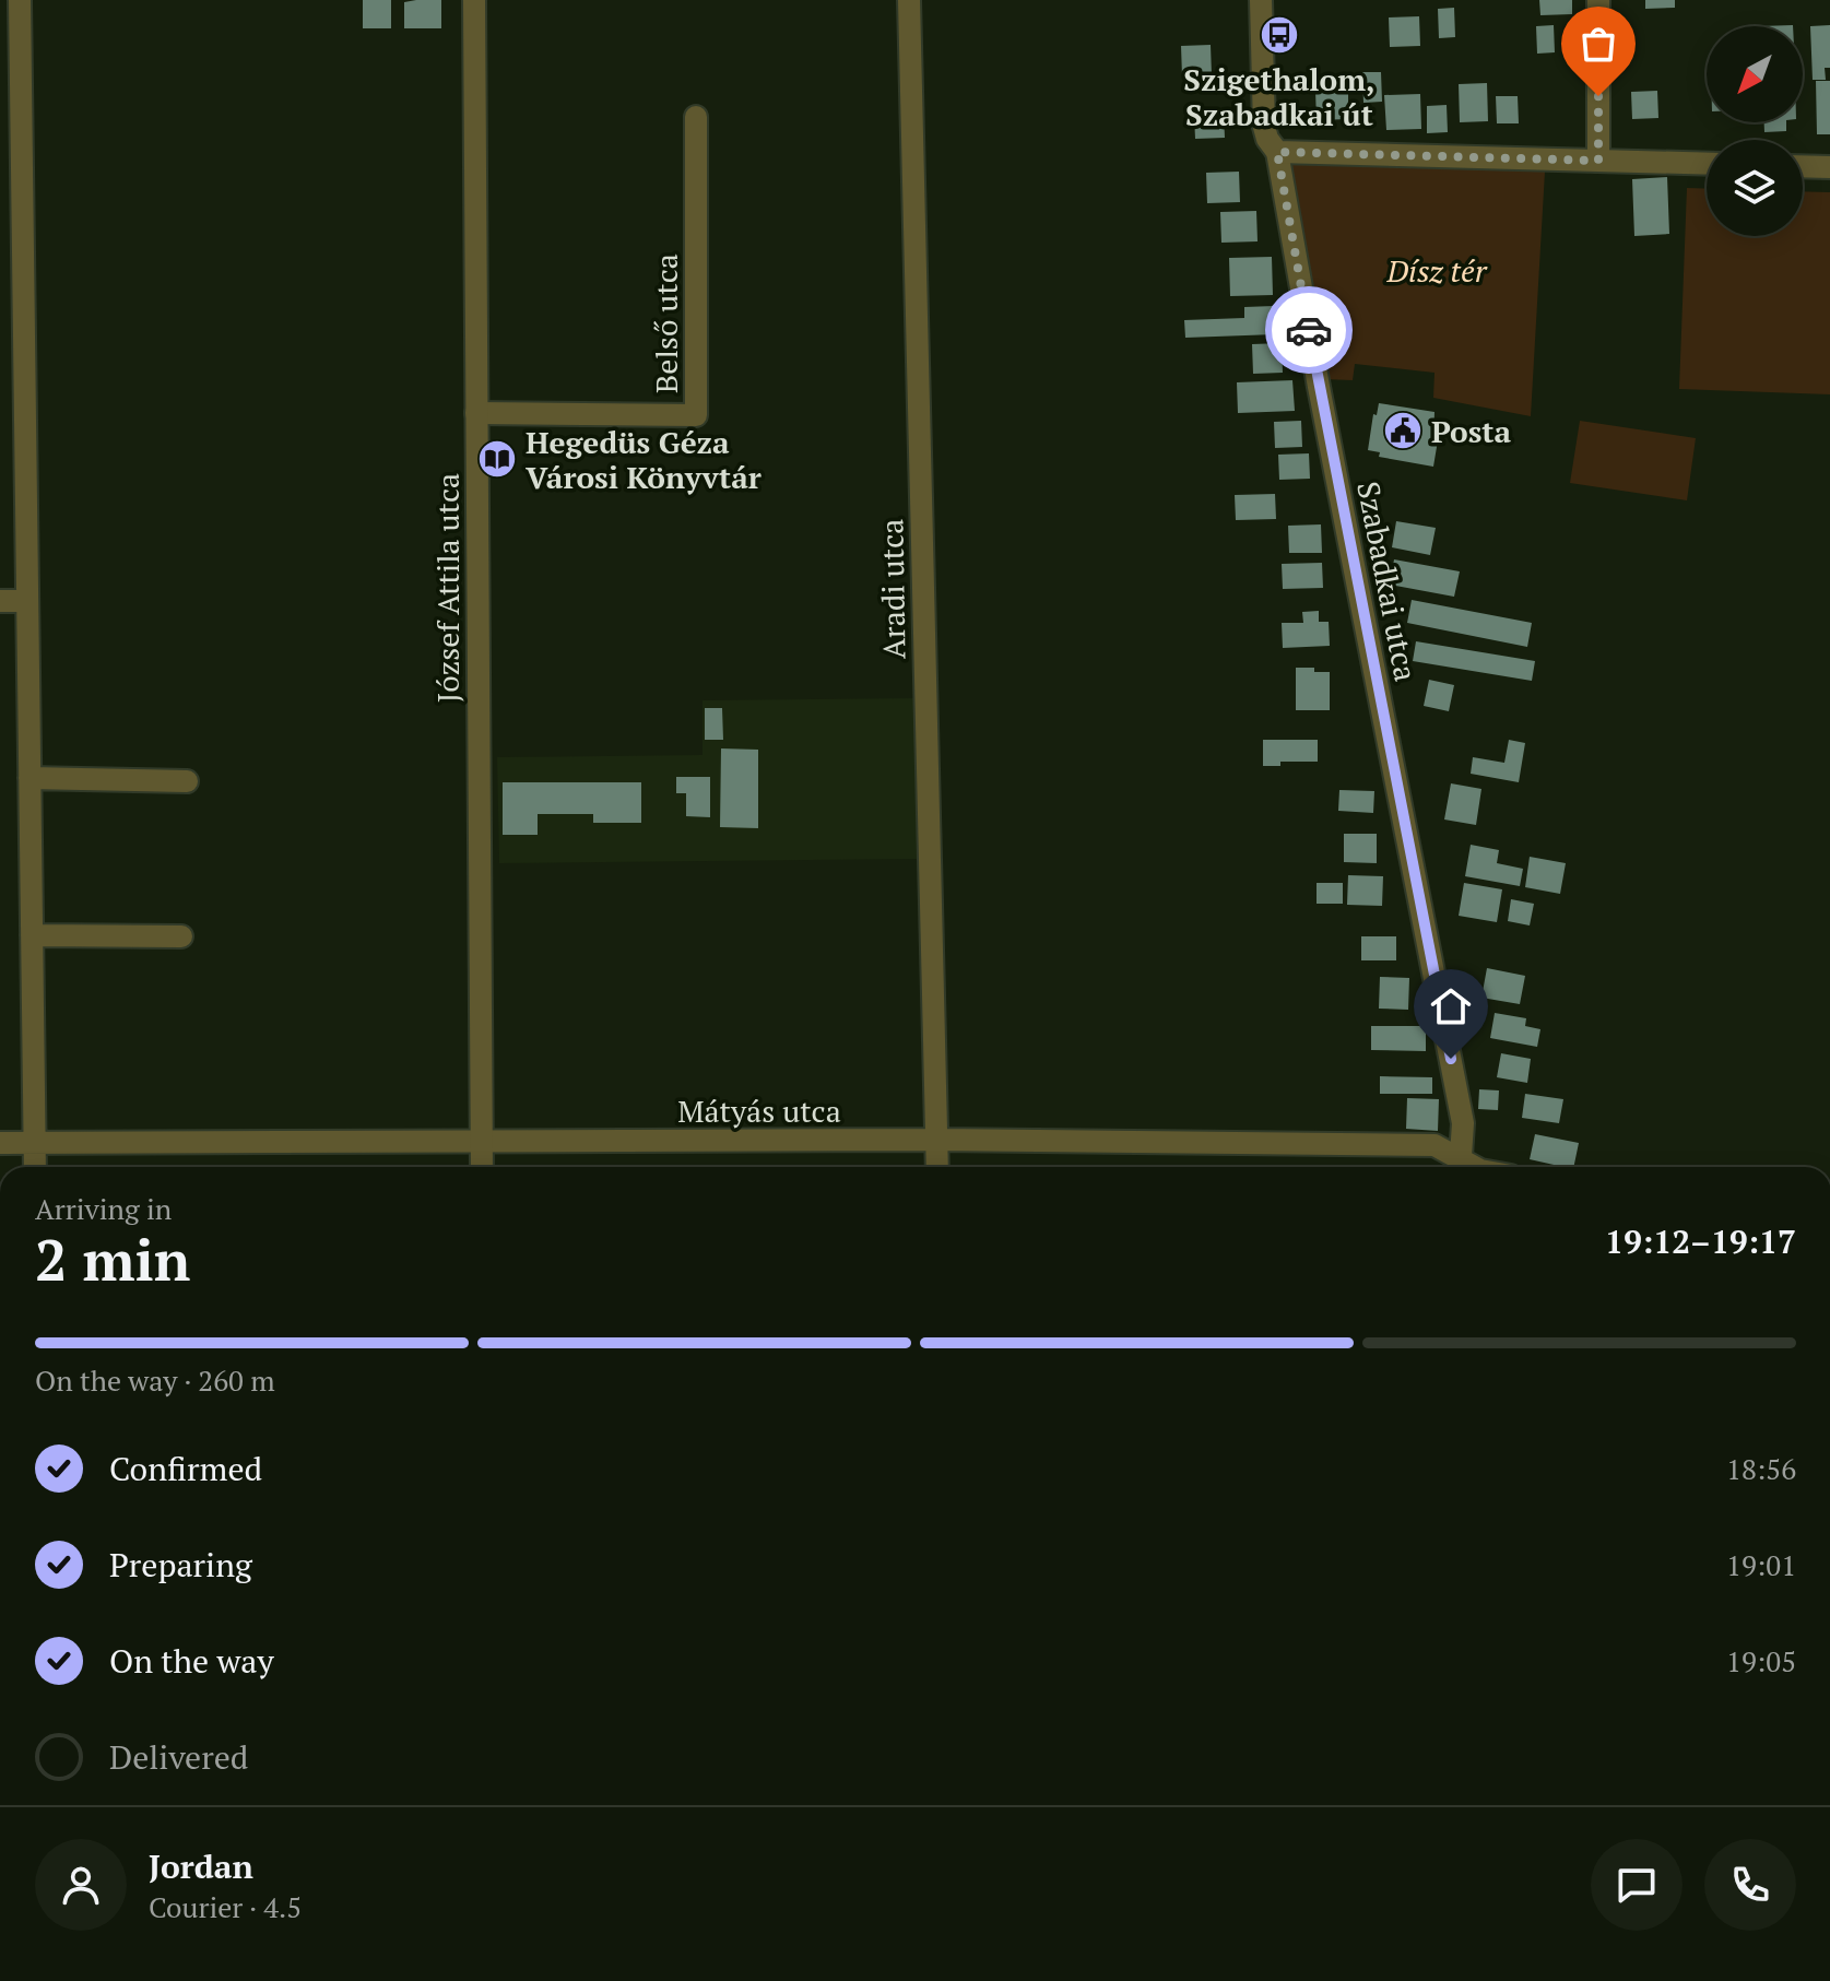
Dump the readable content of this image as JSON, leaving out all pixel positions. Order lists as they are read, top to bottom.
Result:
{
  "streets": {
    "street": [
      "Belső utca",
      "Szabadkai utca",
      "József Attila utca",
      "Aradi utca",
      "Mátyás utca"
    ]
  },
  "crossings": [
    ["Belső utca", "József Attila utca"],
    ["József Attila utca", "Mátyás utca"],
    ["Aradi utca", "Mátyás utca"]
  ],
  "parks": ["Dísz tér"],
  "places": {
    "bus stop": ["Szigethalom, Szabadkai út"],
    "public building": ["Posta"],
    "library": ["Hegedüs Géza Városi Könyvtár"]
  },
  "north": "bottom left",
  "page": {
    "heading": ["2 min", "Arriving in", "19:12–19:17"],
    "panel": ["Jordan", "Courier · 4.5"],
    "bar": "On the way · 260 m",
    "list": [
      ["Confirmed", "18:56"],
      ["Preparing", "19:01"],
      ["On the way", "19:05"],
      "Delivered"
    ]
  }
}
